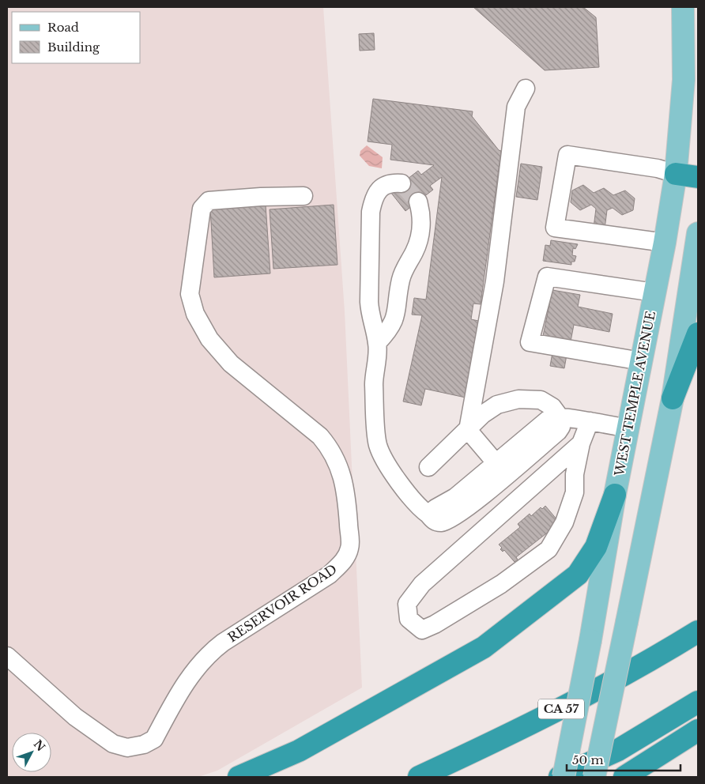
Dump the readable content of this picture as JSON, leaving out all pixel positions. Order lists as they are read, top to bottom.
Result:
{
  "streets": {
    "highway": ["CA 57"],
    "main road": ["WEST TEMPLE AVENUE"],
    "street": ["RESERVOIR ROAD"]
  },
  "legend": ["Road", "Building"],
  "scale_bar": "50 m",
  "north": "top right"
}
